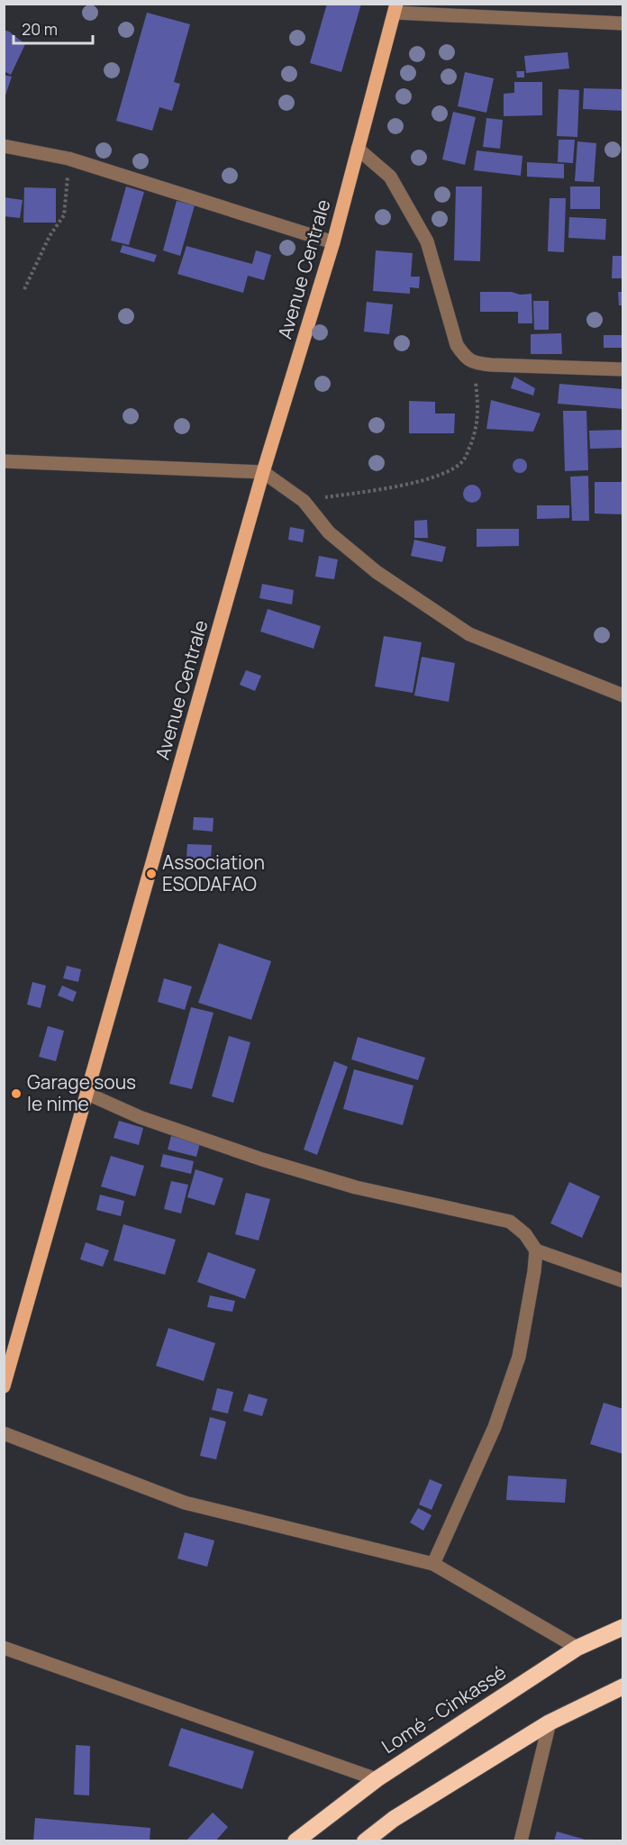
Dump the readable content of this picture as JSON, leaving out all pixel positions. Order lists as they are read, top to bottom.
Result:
{
  "streets": {
    "highway": ["Lomé - Cinkassé"],
    "main road": ["Avenue Centrale"]
  },
  "places": ["Association ESODAFAO", "Garage sous le nime"],
  "scale_bar": "20 m"
}
